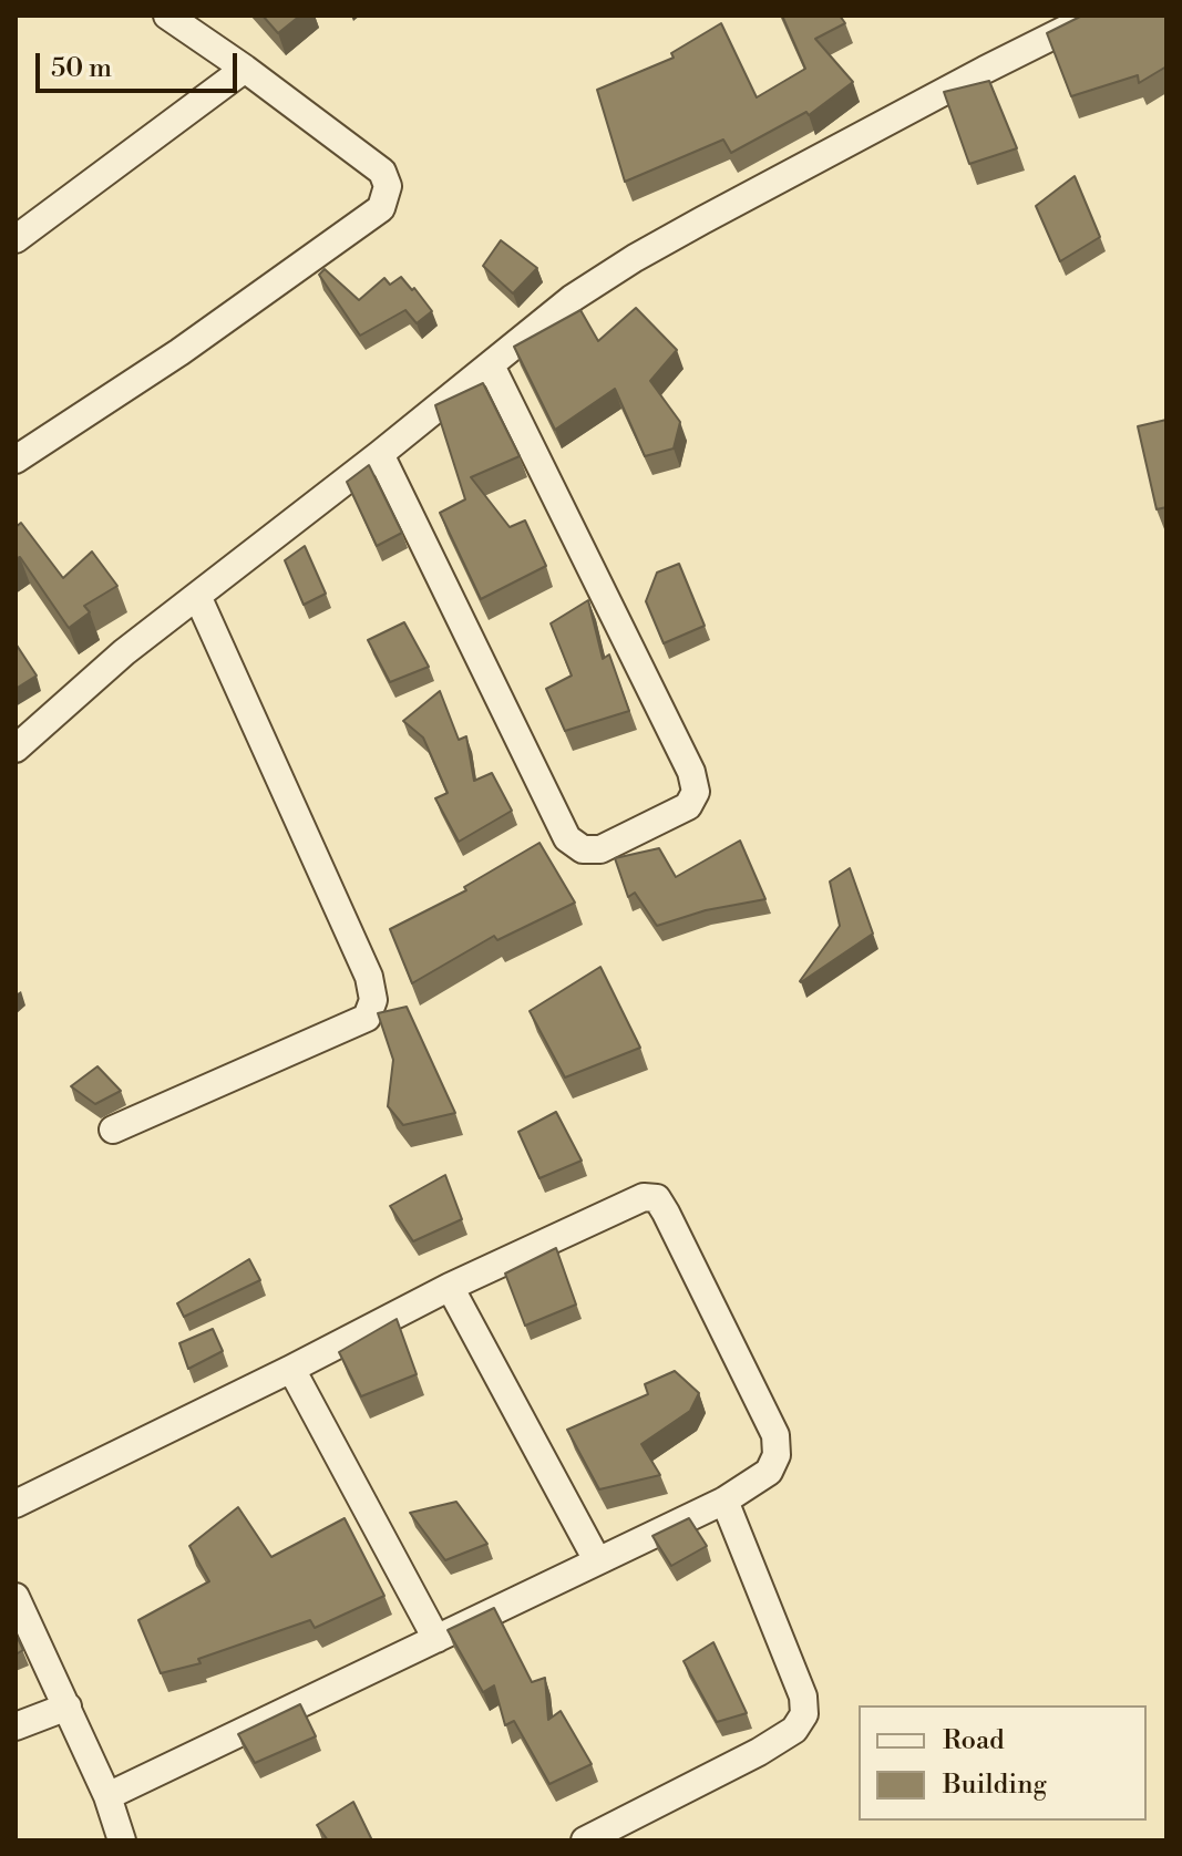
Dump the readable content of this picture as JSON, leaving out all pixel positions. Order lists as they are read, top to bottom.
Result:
{
  "legend": ["Road", "Building"],
  "scale_bar": "50 m"
}
